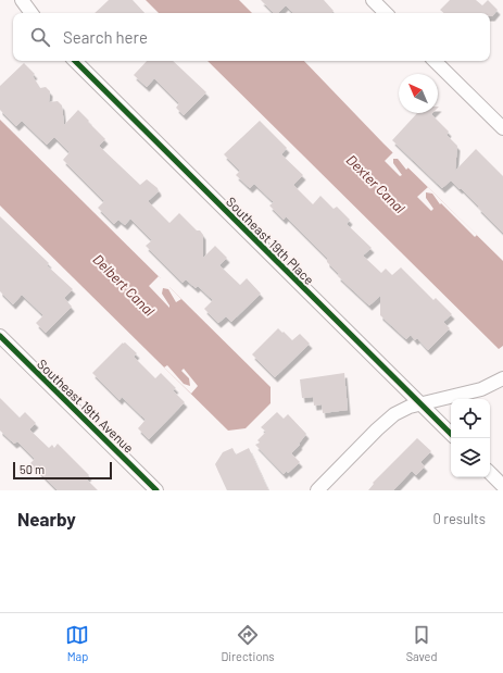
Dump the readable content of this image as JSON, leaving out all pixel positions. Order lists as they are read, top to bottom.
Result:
{
  "streets": {
    "street": ["Southeast 19th Place", "Southeast 19th Avenue"]
  },
  "water": ["Dexter Canal", "Delbert Canal"],
  "scale_bar": "50 m",
  "north": "top left",
  "page": {
    "search": "Search here",
    "scale": "50 m",
    "heading": ["Nearby", "0 results"],
    "nav": ["Map", "Directions", "Saved"]
  }
}
